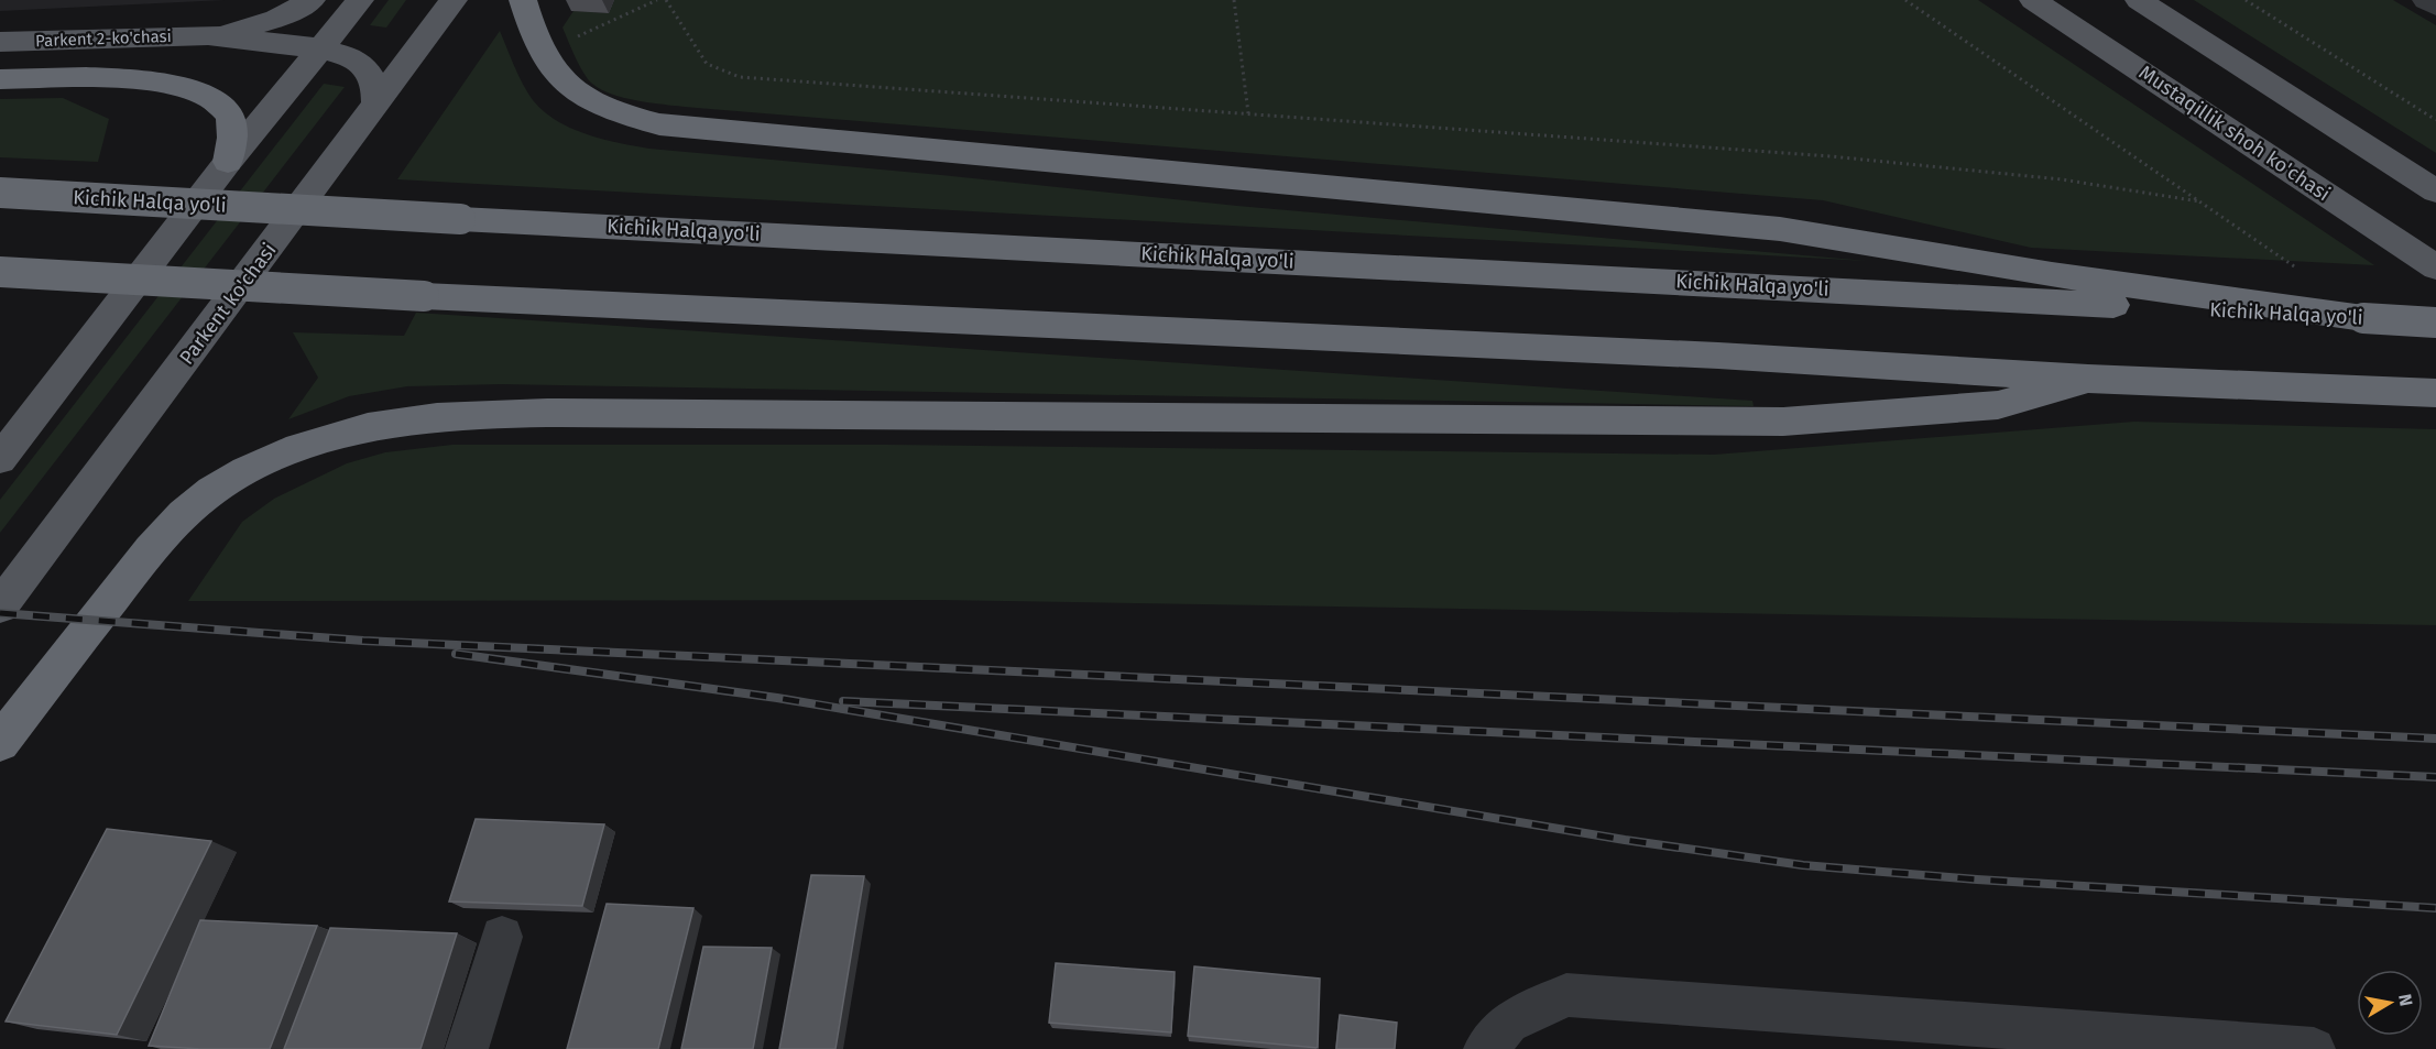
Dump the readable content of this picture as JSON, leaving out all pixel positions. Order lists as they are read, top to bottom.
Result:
{
  "streets": {
    "highway": ["Kichik Halqa yo'li"],
    "main road": ["Parkent 2-ko'chasi", "Mustaqillik shoh ko'chasi", "Parkent ko'chasi"]
  },
  "crossings": [
    ["Parkent 2-ko'chasi", "Parkent ko'chasi"]
  ],
  "north": "right"
}
